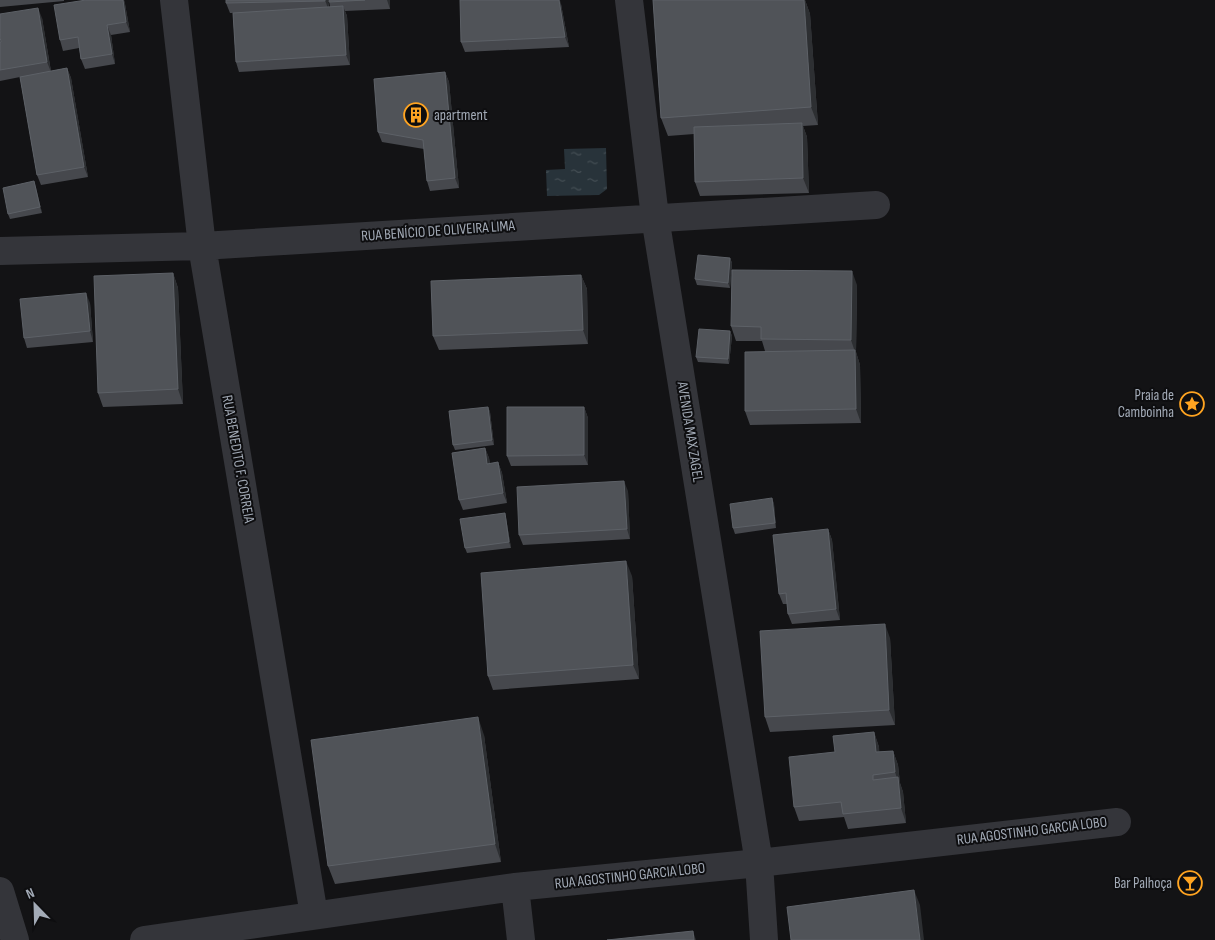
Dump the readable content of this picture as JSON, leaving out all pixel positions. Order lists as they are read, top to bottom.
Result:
{
  "streets": {
    "street": [
      "RUA BENÍCIO DE OLIVEIRA LIMA",
      "AVENIDA MAX ZAGEL",
      "RUA BENEDITO F. CORREIA",
      "RUA AGOSTINHO GARCIA LOBO"
    ]
  },
  "crossings": [
    ["RUA BENÍCIO DE OLIVEIRA LIMA", "AVENIDA MAX ZAGEL"],
    ["RUA BENÍCIO DE OLIVEIRA LIMA", "RUA BENEDITO F. CORREIA"],
    ["AVENIDA MAX ZAGEL", "RUA AGOSTINHO GARCIA LOBO"],
    ["RUA BENEDITO F. CORREIA", "RUA AGOSTINHO GARCIA LOBO"]
  ],
  "places": {
    "building": ["apartment"],
    "place": ["Praia de Camboinha"],
    "bar": ["Bar Palhoça"]
  },
  "north": "top left"
}
